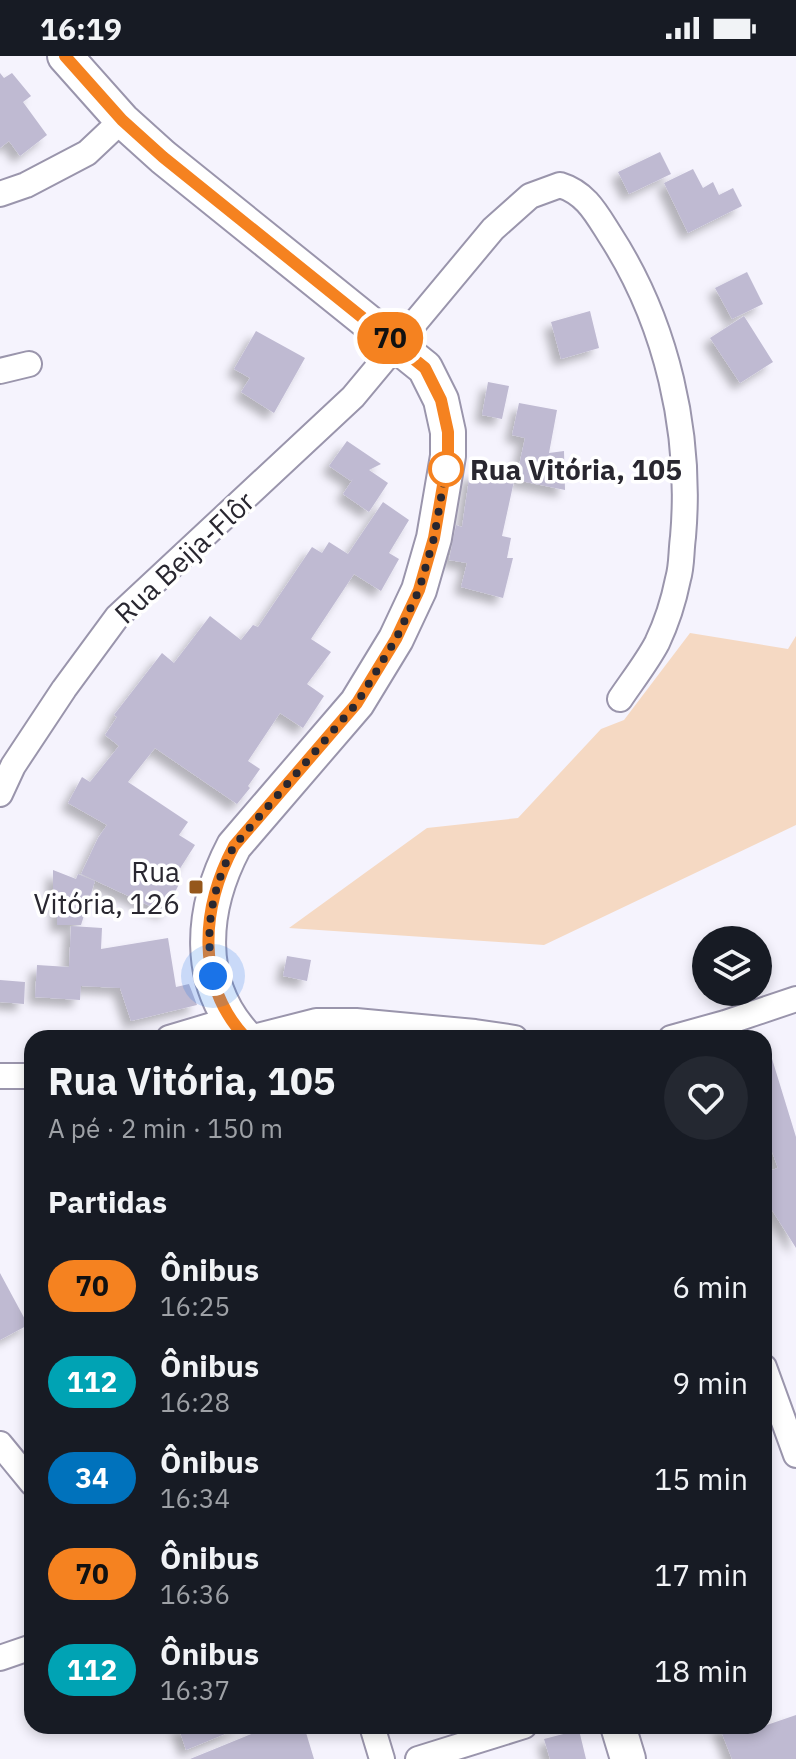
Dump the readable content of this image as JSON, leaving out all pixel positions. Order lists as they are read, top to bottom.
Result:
{
  "streets": {
    "street": ["Rua Beija-Flôr"]
  },
  "places": {
    "other": ["Rua Vitória, 105"],
    "transit": ["Rua Vitória, 126"]
  },
  "lines": ["bus line 70"],
  "page": {
    "status": "16:19",
    "on_map": "70",
    "heading": [
      ["Rua Vitória, 105", "A pé · 2 min · 150 m"],
      "Partidas"
    ],
    "list": [
      {
        "mark": "70",
        "name": "Ônibus",
        "note": "16:25",
        "value": "6 min"
      },
      {
        "mark": "112",
        "name": "Ônibus",
        "note": "16:28",
        "value": "9 min"
      },
      {
        "mark": "34",
        "name": "Ônibus",
        "note": "16:34",
        "value": "15 min"
      },
      {
        "mark": "70",
        "name": "Ônibus",
        "note": "16:36",
        "value": "17 min"
      },
      {
        "mark": "112",
        "name": "Ônibus",
        "note": "16:37",
        "value": "18 min"
      }
    ]
  }
}
